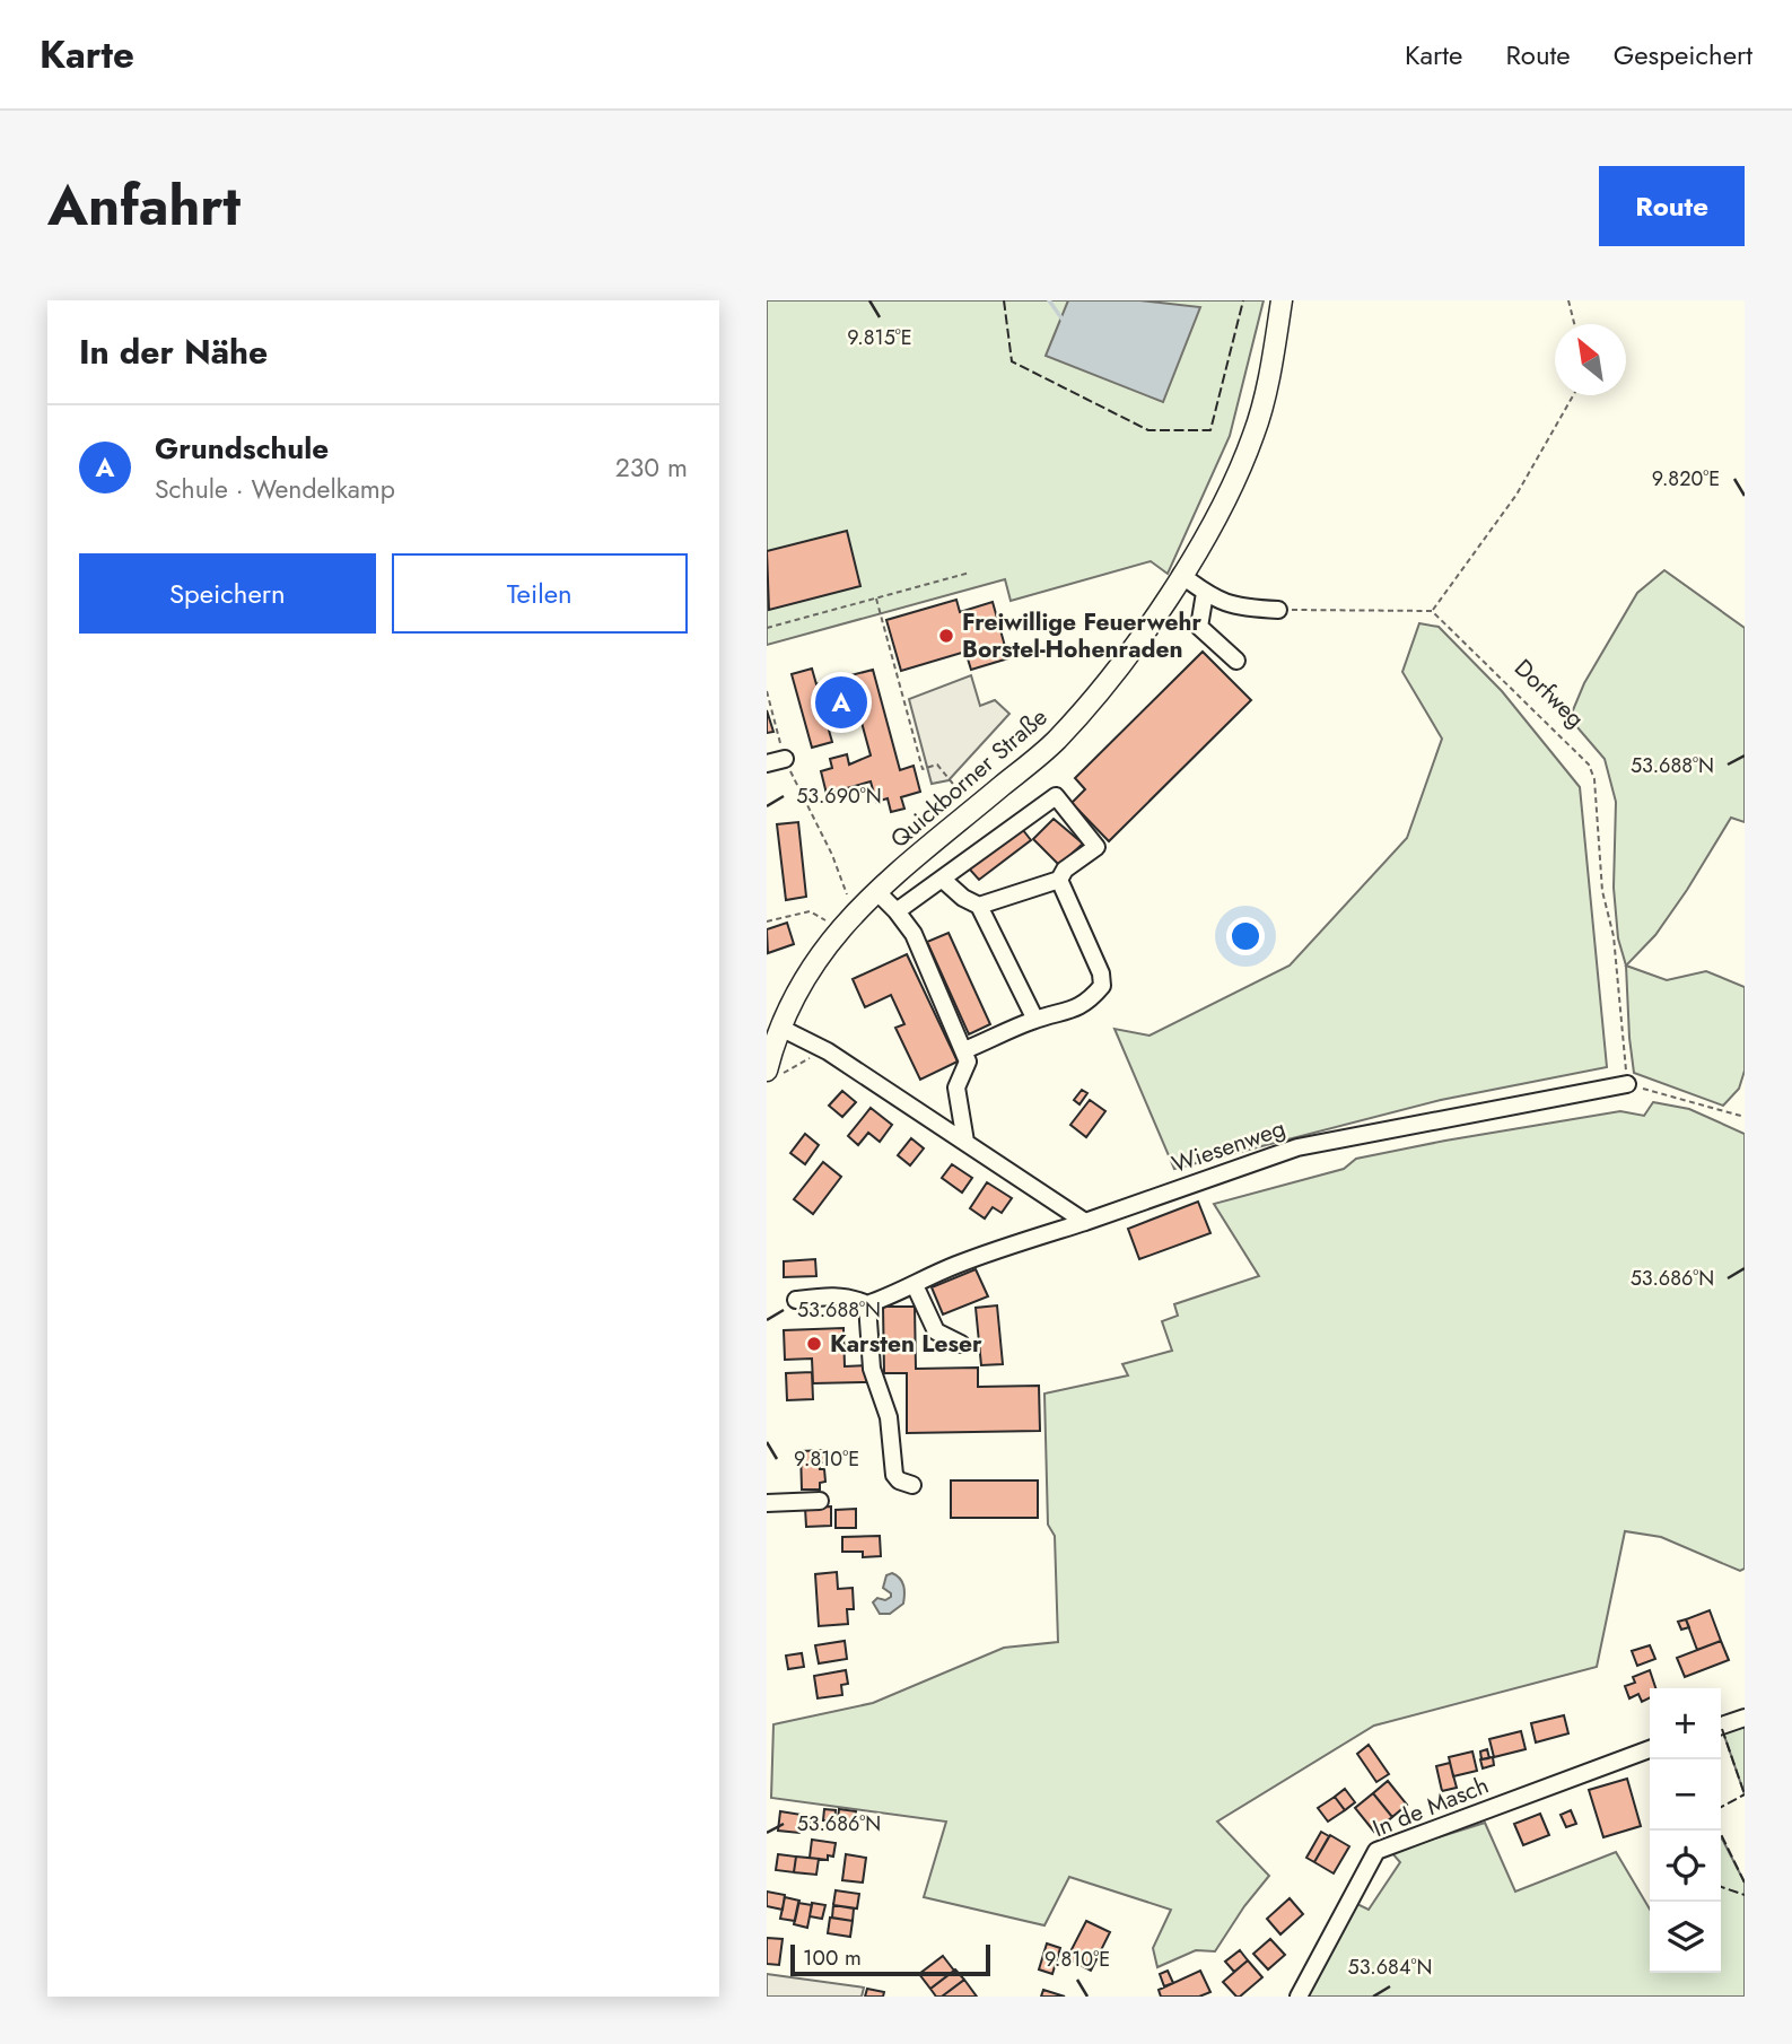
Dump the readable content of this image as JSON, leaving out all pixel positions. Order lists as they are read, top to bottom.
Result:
{
  "streets": {
    "main road": ["Quickborner Straße"],
    "street": ["Wiesenweg", "In de Masch"],
    "path": ["Dorfweg"]
  },
  "crossings": [
    ["Dorfweg", "Wiesenweg"]
  ],
  "places": ["Freiwillige Feuerwehr Borstel-Hohenraden", "Karsten Leser"],
  "scale_bar": "100 m",
  "north": "top left",
  "page": {
    "header": "Karte",
    "nav": ["Karte", "Route", "Gespeichert"],
    "title": "Anfahrt",
    "buttons": [
      "Route",
      ["Speichern", "Teilen"]
    ],
    "heading": "In der Nähe",
    "list": [
      {
        "mark": "A",
        "name": "Grundschule",
        "note": "Schule · Wendelkamp",
        "value": "230 m"
      }
    ],
    "pins": "A",
    "map_buttons": ["+", "−"],
    "scale": "100 m"
  },
  "coordinates": [
    "9.815°E",
    "9.820°E",
    "53.688°N",
    "53.690°N",
    "53.686°N",
    "9.810°E",
    "53.684°N"
  ]
}
